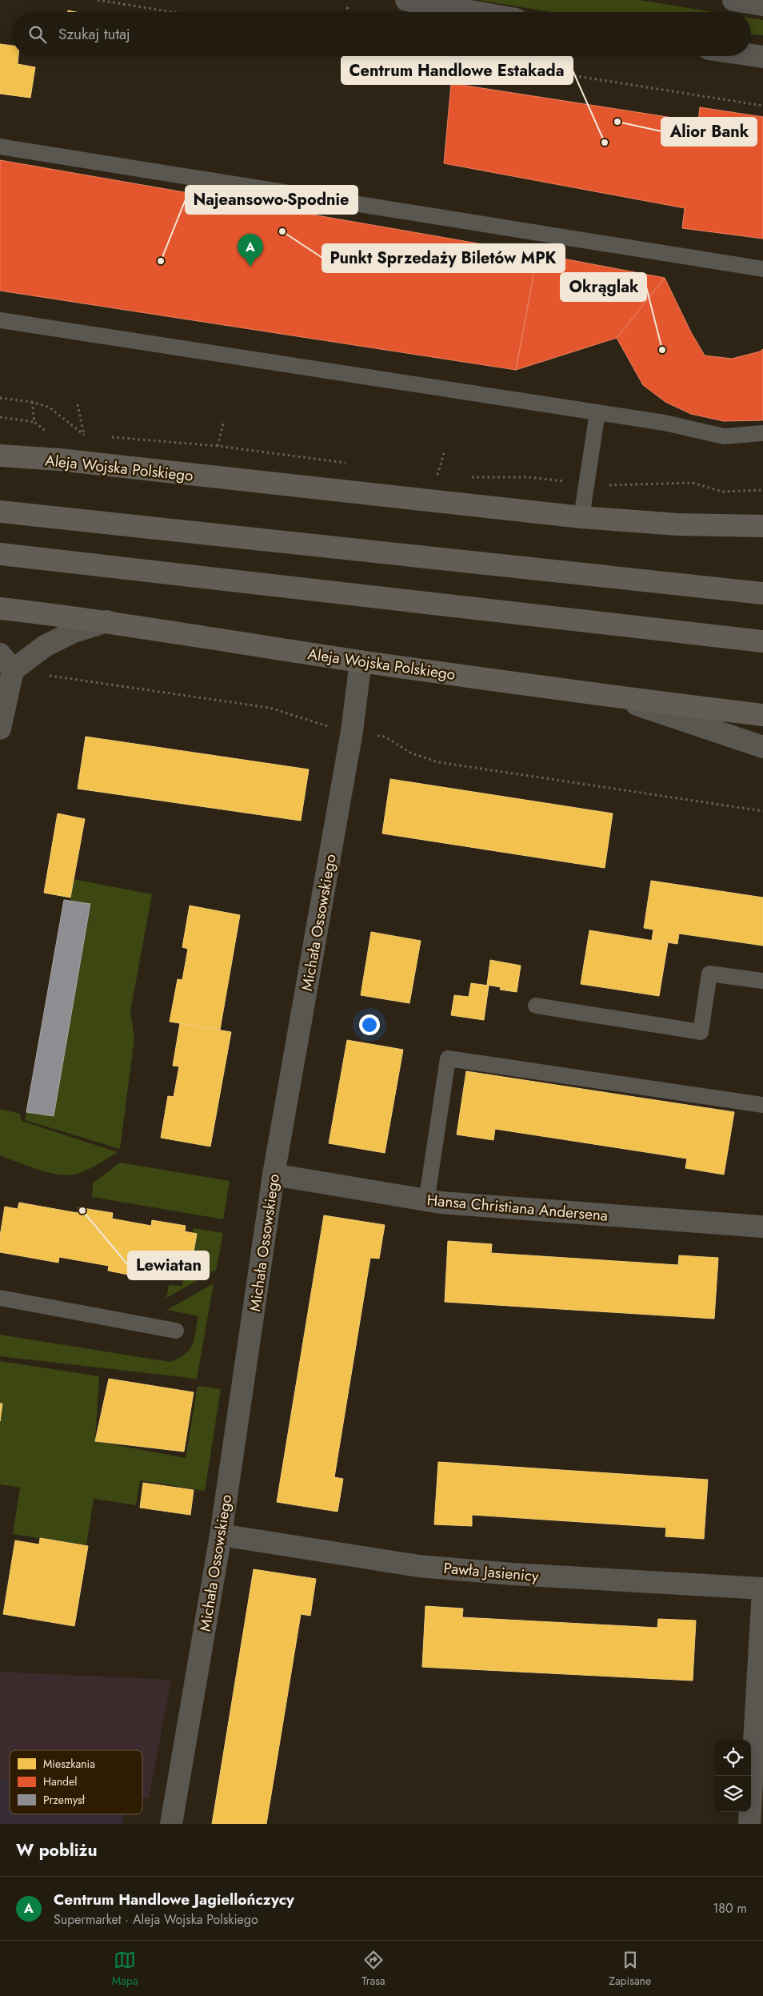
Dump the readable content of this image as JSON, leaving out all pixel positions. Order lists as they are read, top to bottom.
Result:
{
  "streets": {
    "main road": ["Aleja Wojska Polskiego"],
    "street": ["Michała Ossowskiego", "Hansa Christiana Andersena", "Pawła Jasienicy"]
  },
  "crossings": [
    ["Aleja Wojska Polskiego", "Michała Ossowskiego"],
    ["Michała Ossowskiego", "Hansa Christiana Andersena"],
    ["Michała Ossowskiego", "Pawła Jasienicy"]
  ],
  "places": [
    "Alior Bank",
    "Centrum Handlowe Estakada",
    "Punkt Sprzedaży Biletów MPK",
    "Najeansowo-Spodnie",
    "Okrąglak",
    "Lewiatan"
  ],
  "legend": ["Mieszkania", "Handel", "Przemysł"],
  "page": {
    "search": "Szukaj tutaj",
    "pins": "A",
    "heading": "W pobliżu",
    "list": [
      {
        "mark": "A",
        "name": "Centrum Handlowe Jagiellończycy",
        "note": "Supermarket · Aleja Wojska Polskiego",
        "value": "180 m"
      }
    ],
    "nav": ["Mapa", "Trasa", "Zapisane"]
  }
}
